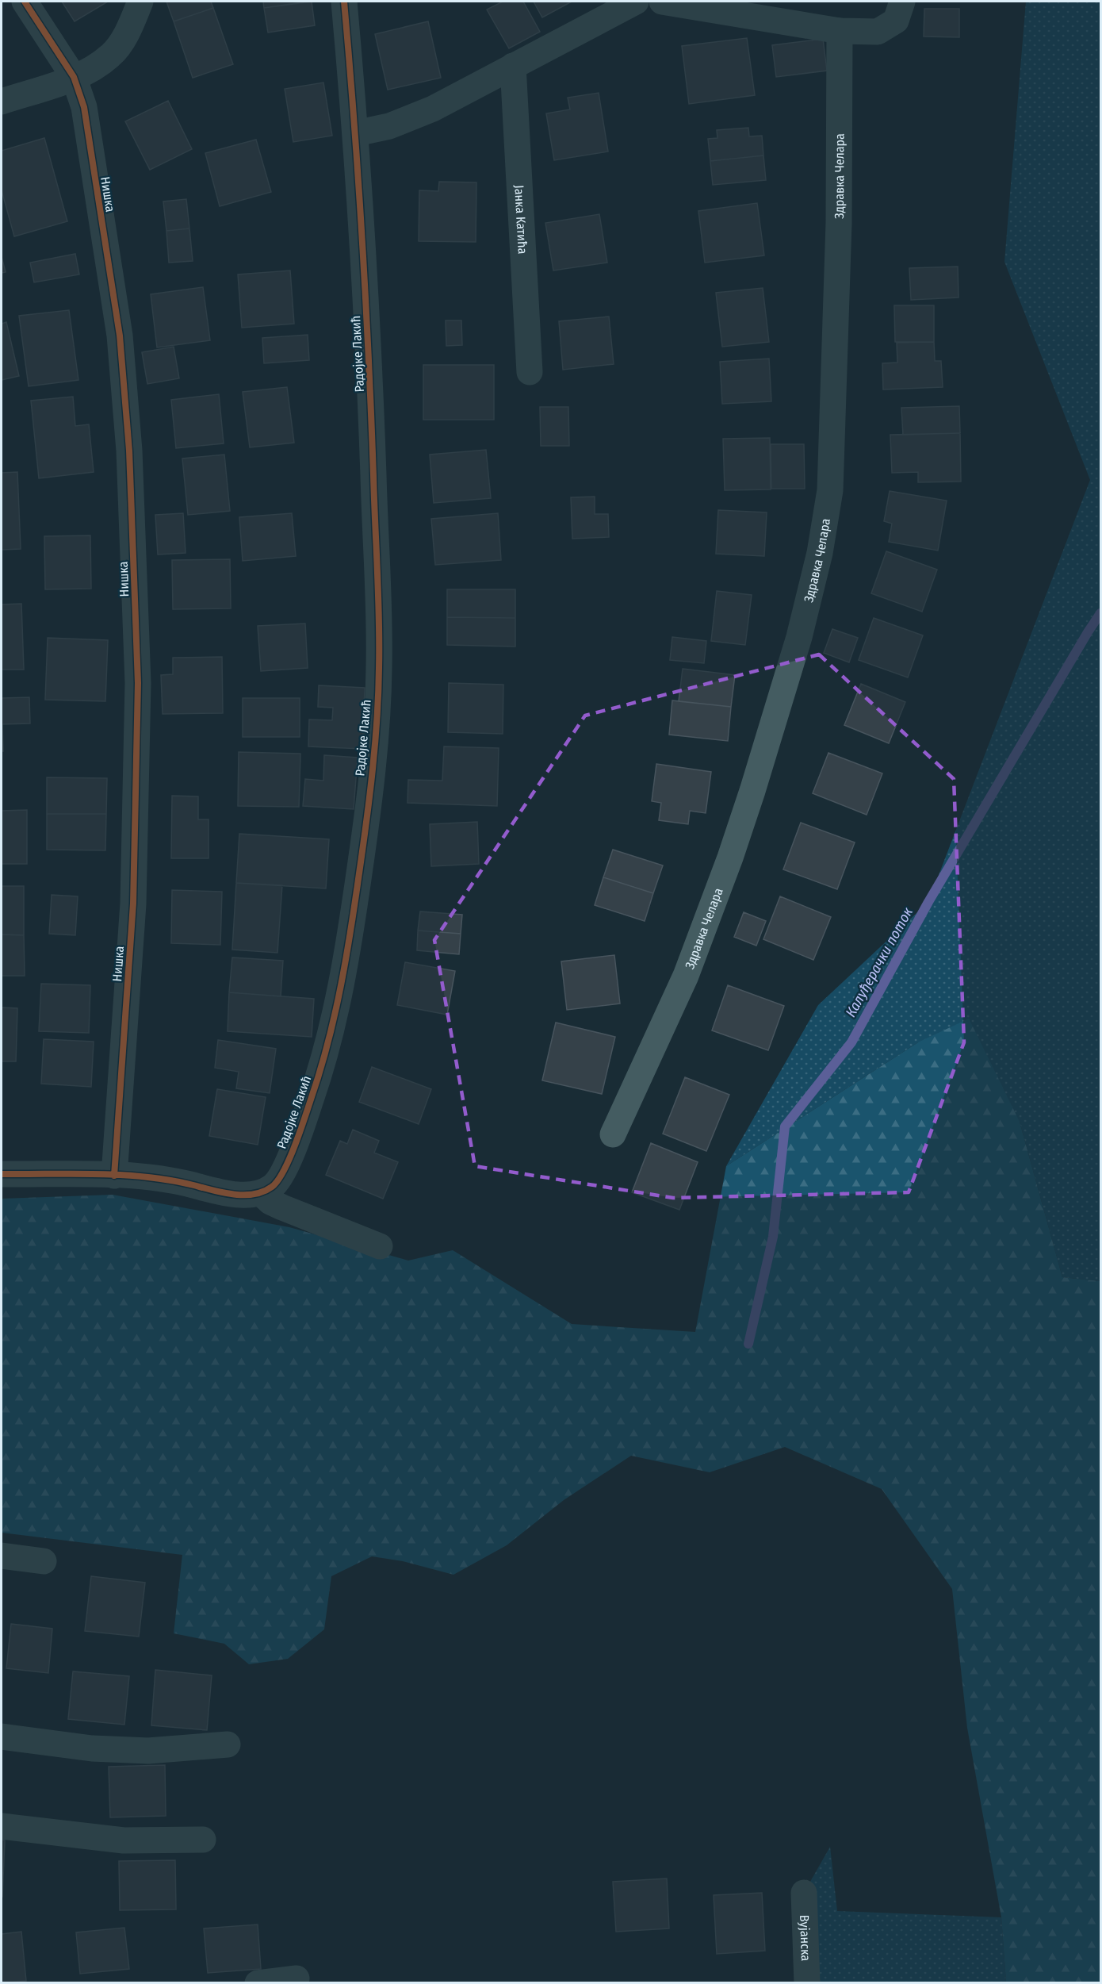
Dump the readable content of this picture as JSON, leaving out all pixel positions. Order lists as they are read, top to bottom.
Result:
{
  "streets": {
    "street": [
      "Здравка Челара",
      "Нишка",
      "Јанка Катића",
      "Радојке Лакић",
      "Вујанска"
    ]
  },
  "water": ["Калуђерачки поток"]
}
